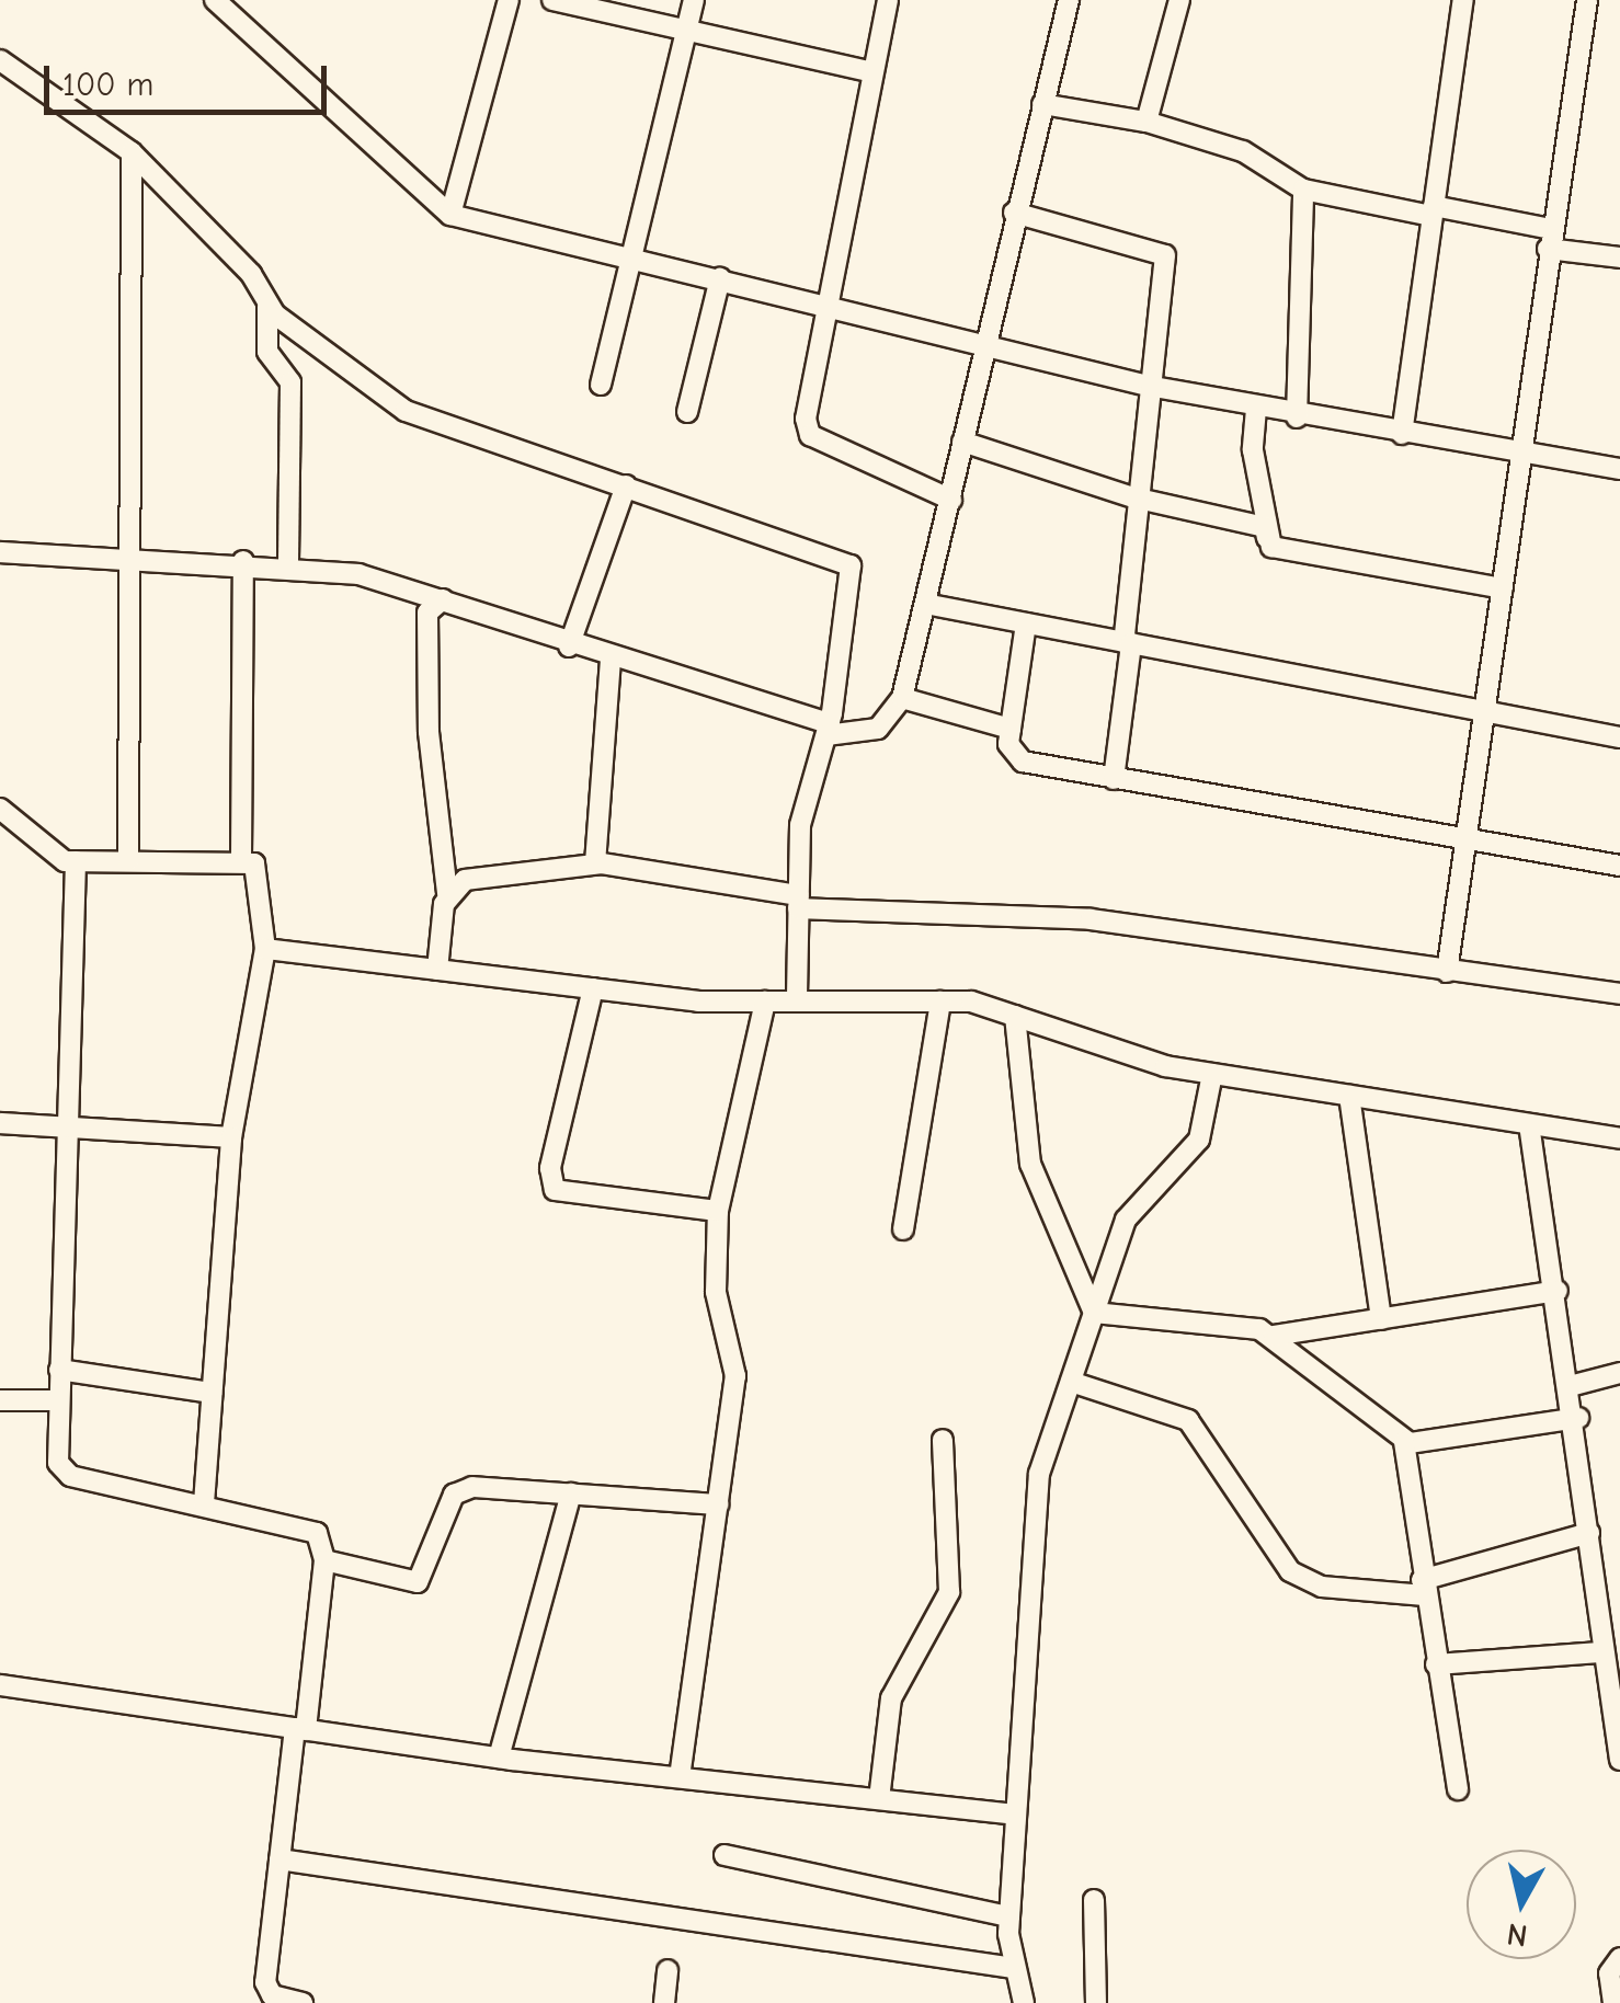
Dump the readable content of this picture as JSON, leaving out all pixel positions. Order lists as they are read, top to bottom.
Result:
{
  "scale_bar": "100 m",
  "north": "bottom"
}
